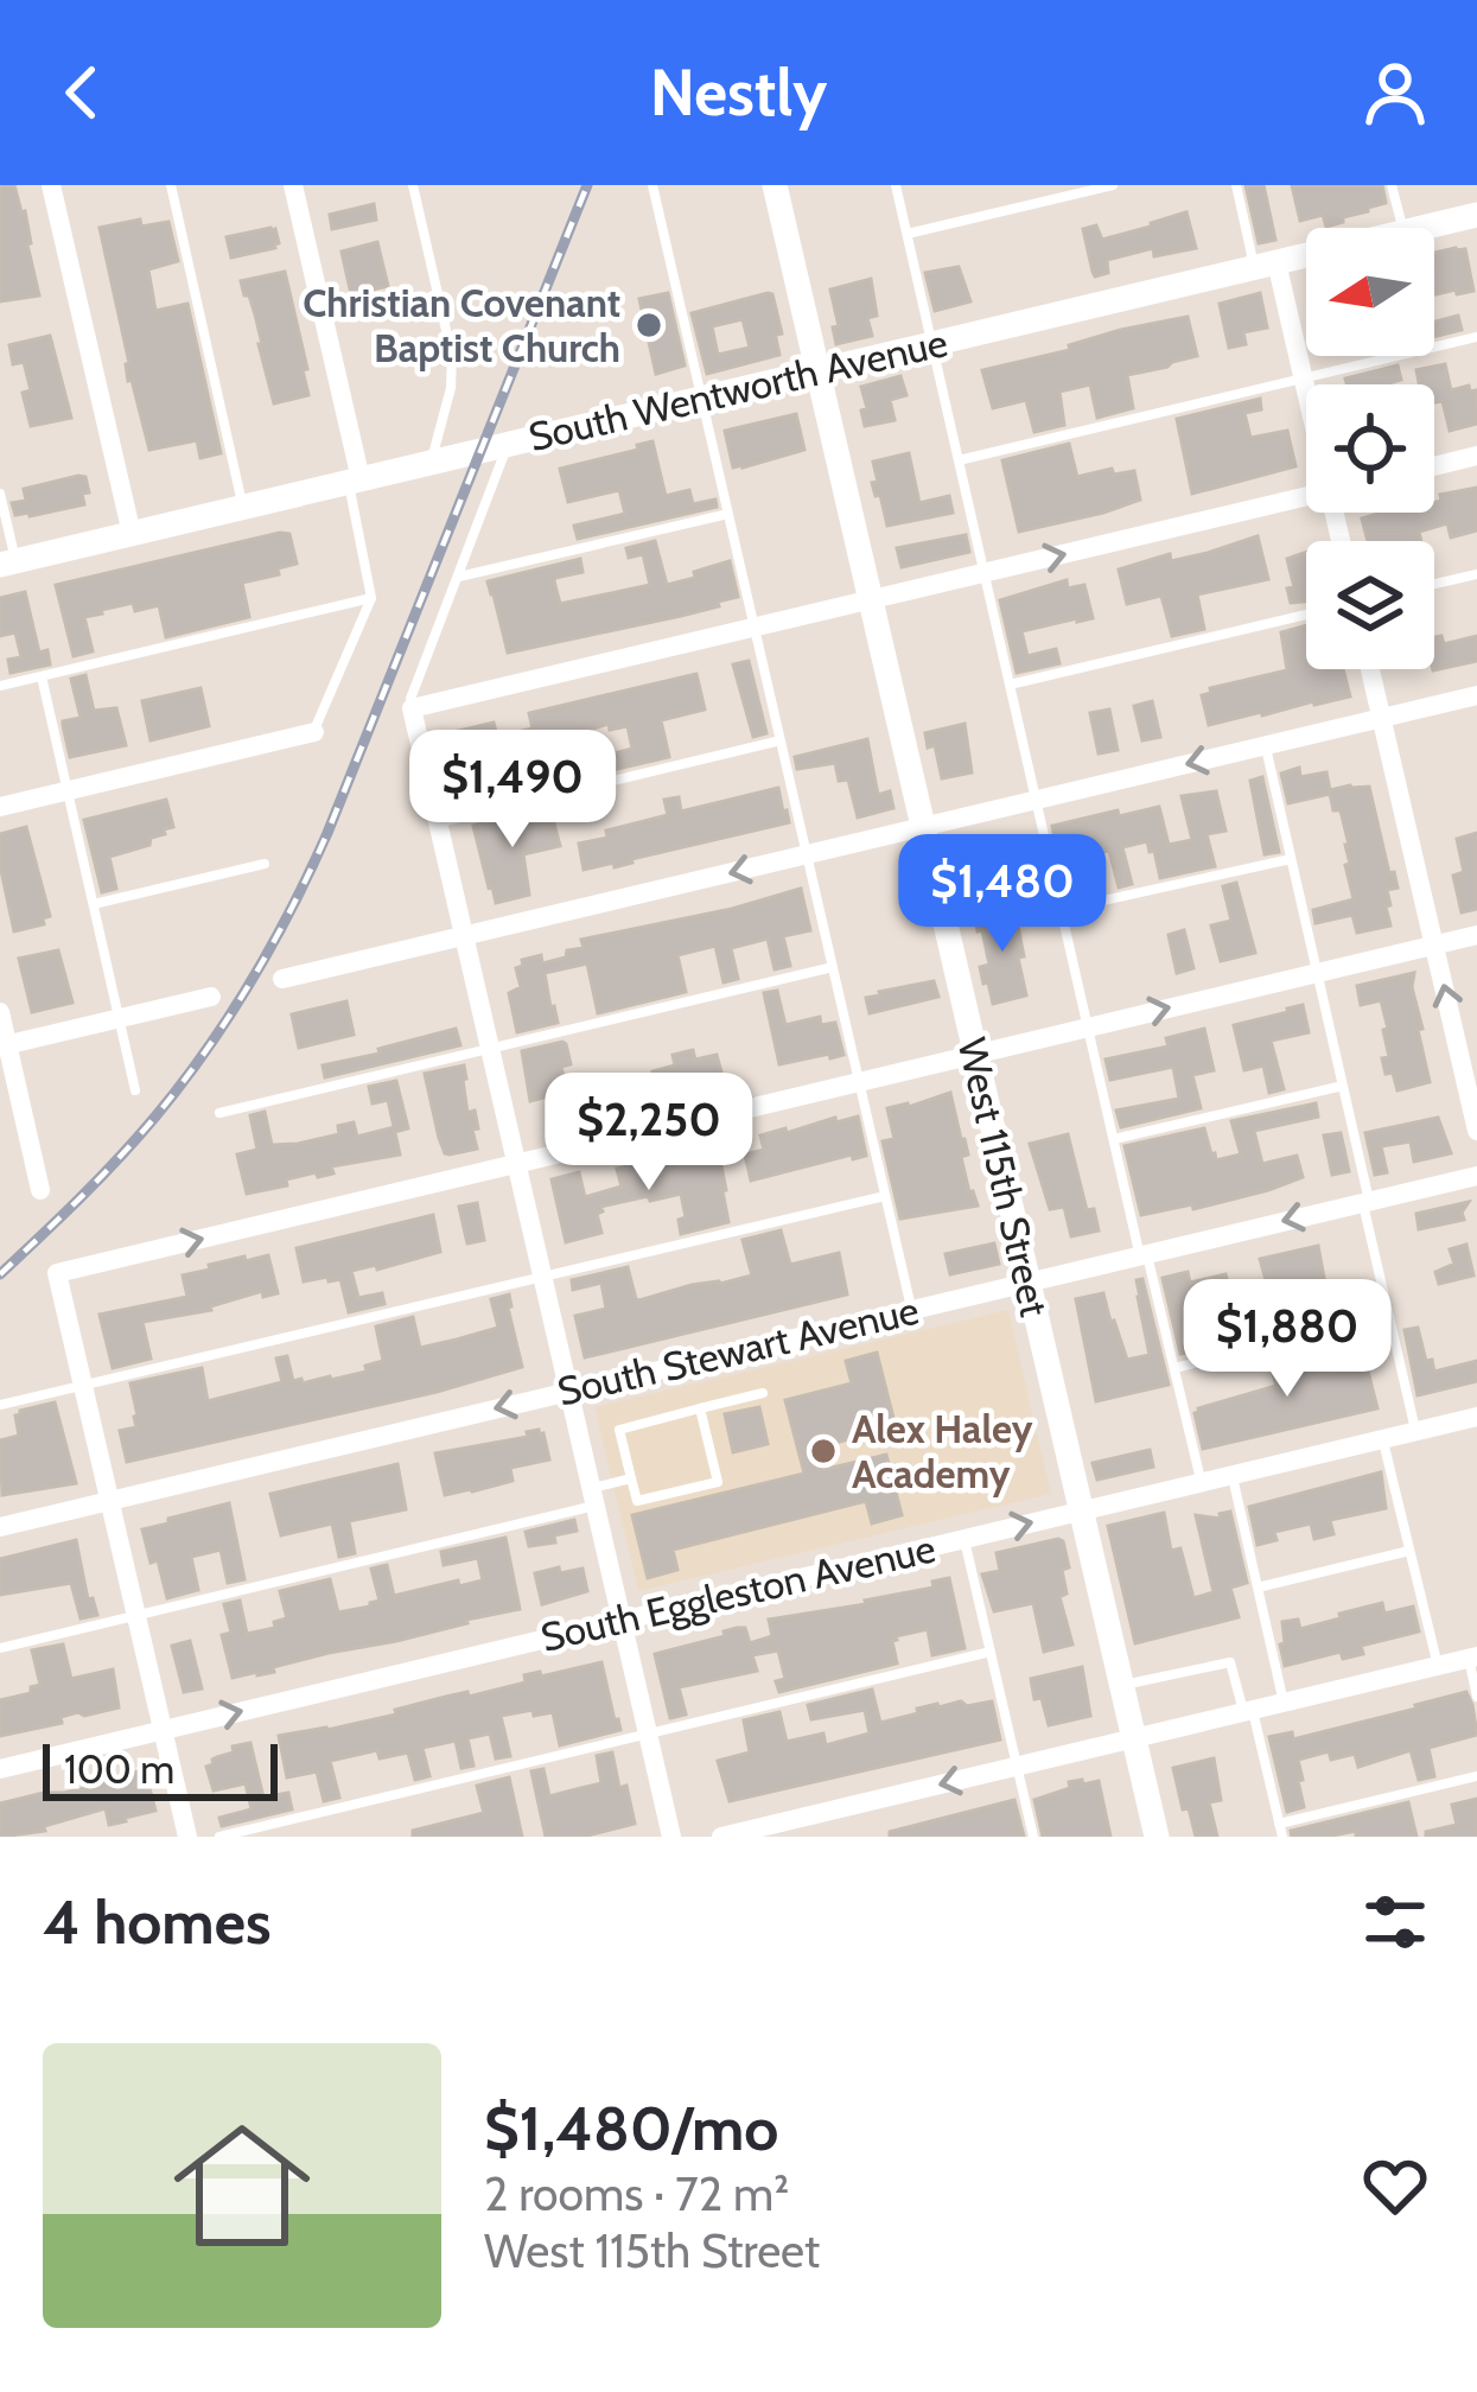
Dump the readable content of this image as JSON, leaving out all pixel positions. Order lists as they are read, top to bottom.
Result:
{
  "streets": {
    "street": [
      "South Wentworth Avenue",
      "West 115th Street",
      "South Stewart Avenue",
      "South Eggleston Avenue"
    ]
  },
  "crossings": [
    ["South Wentworth Avenue", "West 115th Street"],
    ["West 115th Street", "South Stewart Avenue"],
    ["West 115th Street", "South Eggleston Avenue"]
  ],
  "one_way": ["South Stewart Avenue", "South Eggleston Avenue"],
  "places": ["Christian Covenant Baptist Church", "Alex Haley Academy"],
  "scale_bar": "100 m",
  "north": "left",
  "page": {
    "header": "Nestly",
    "price": [
      "$1,490",
      "$1,480",
      "$2,250",
      "$1,880"
    ],
    "scale": "100 m",
    "heading": "4 homes",
    "list": [
      {
        "name": "$1,480/mo",
        "note": "2 rooms · 72 m² · West 115th Street"
      }
    ]
  }
}
